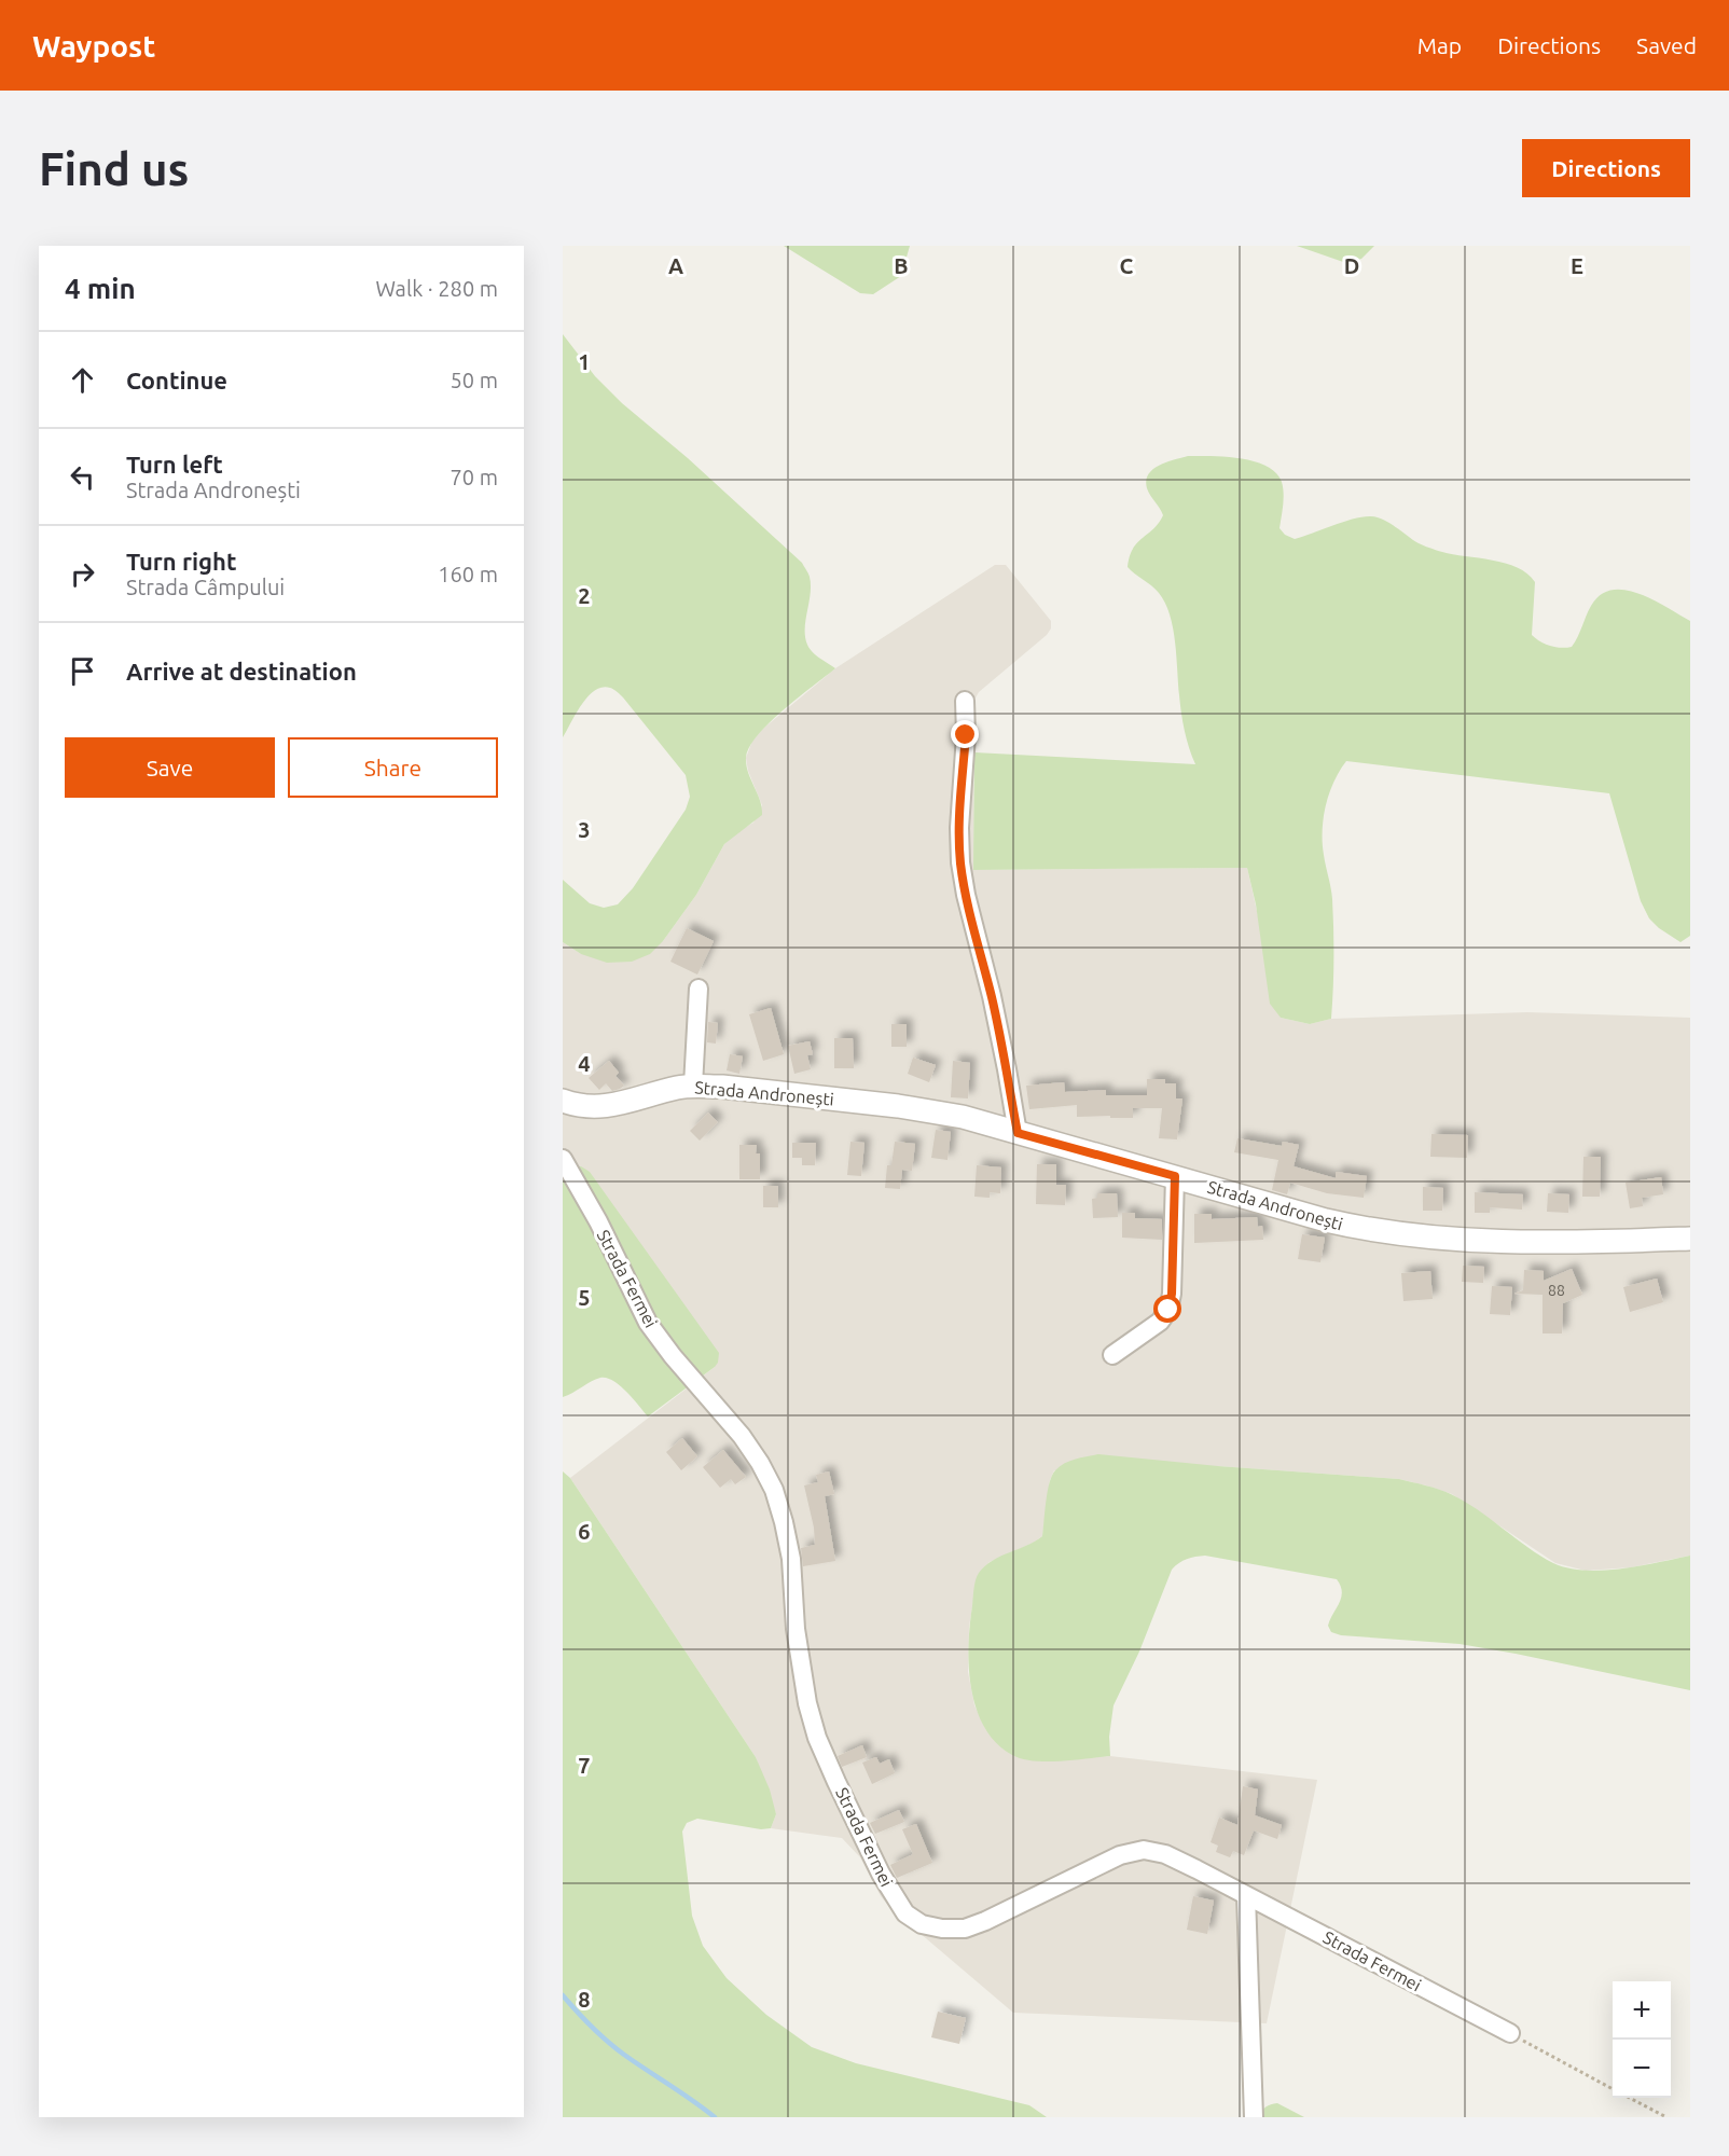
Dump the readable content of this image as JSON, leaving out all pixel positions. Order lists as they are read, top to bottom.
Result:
{
  "streets": {
    "street": ["Strada Andronești", "Strada Fermei"]
  },
  "house_numbers": ["88"],
  "page": {
    "header": "Waypost",
    "nav": ["Map", "Directions", "Saved"],
    "buttons": [
      "Directions",
      ["Save", "Share"]
    ],
    "title": "Find us",
    "heading": ["4 min", "Walk · 280 m"],
    "list": [
      ["Continue", "50 m"],
      ["Turn left", "Strada Andronești", "70 m"],
      ["Turn right", "Strada Câmpului", "160 m"],
      "Arrive at destination"
    ],
    "map_buttons": ["+", "−"]
  },
  "grid": {
    "columns": [
      "A",
      "B",
      "C",
      "D",
      "E"
    ],
    "rows": [
      "1",
      "2",
      "3",
      "4",
      "5",
      "6",
      "7",
      "8"
    ]
  }
}
